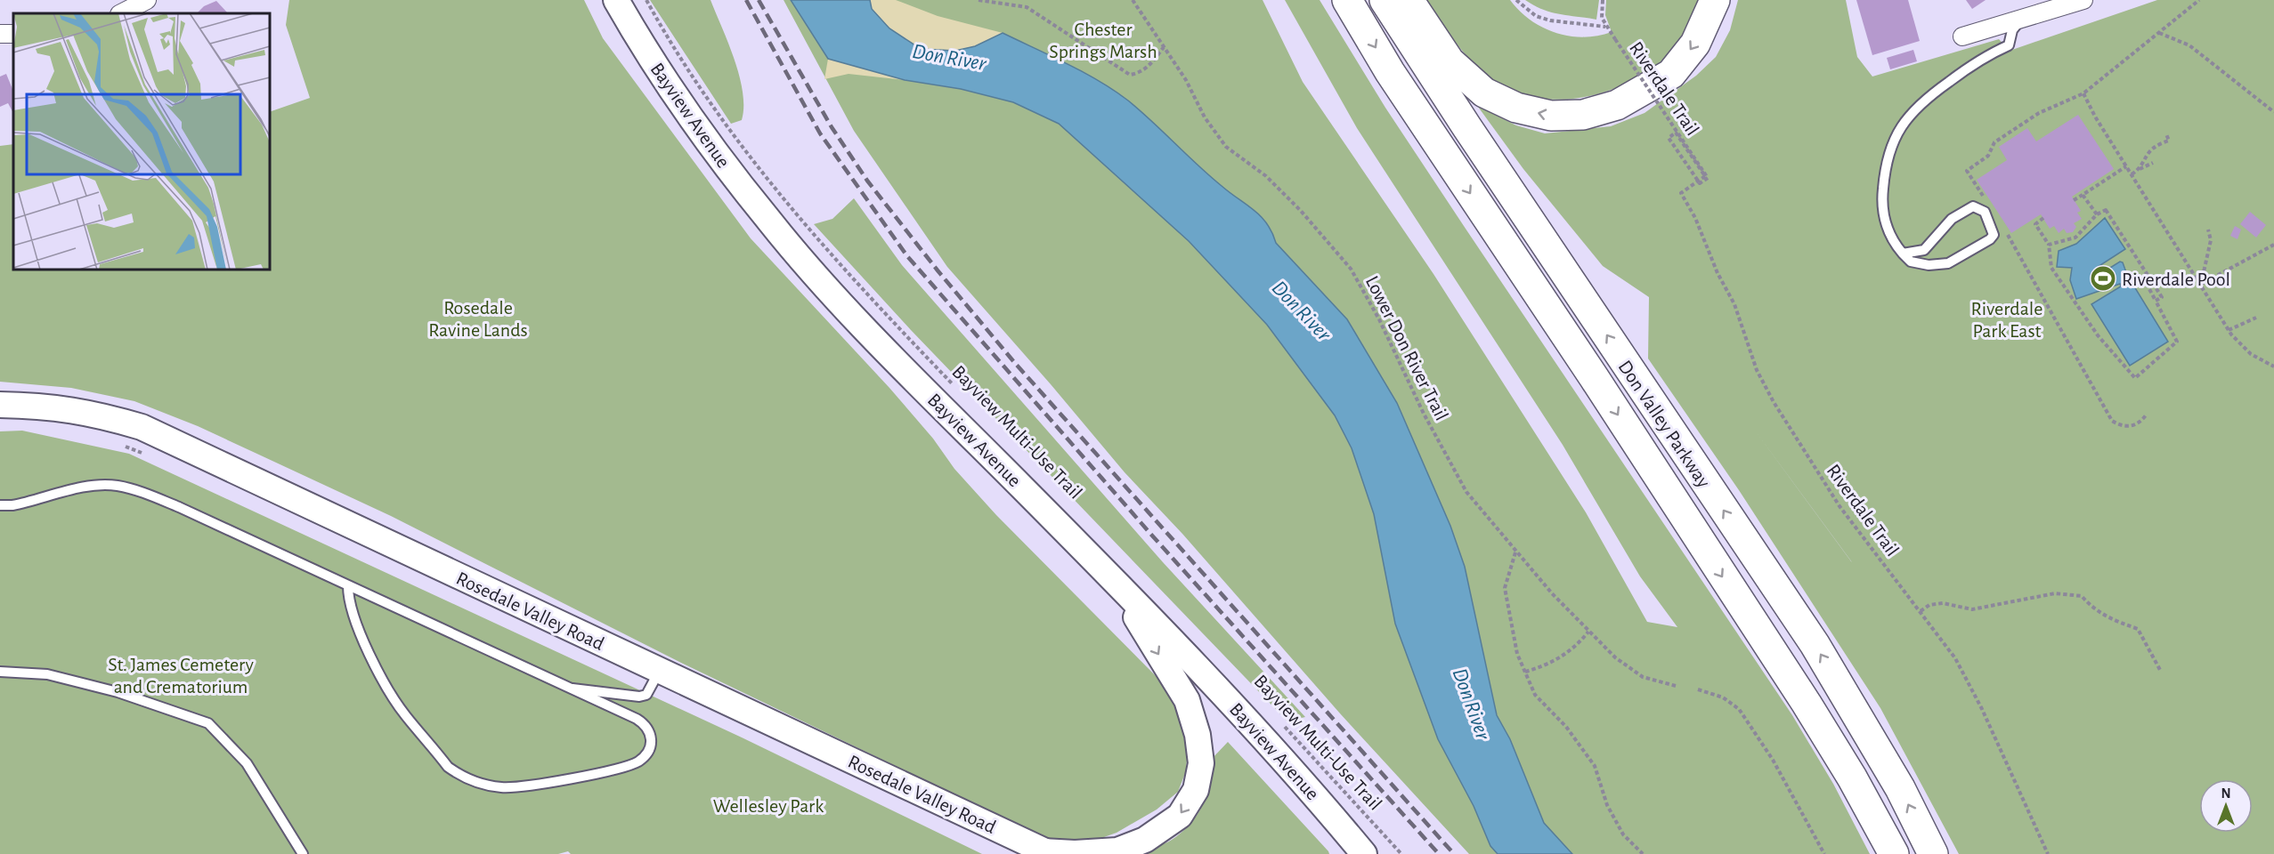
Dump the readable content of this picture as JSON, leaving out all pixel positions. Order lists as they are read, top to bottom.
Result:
{
  "streets": {
    "highway": ["Don Valley Parkway"],
    "street": ["Bayview Avenue", "Rosedale Valley Road"],
    "path": ["Riverdale Trail", "Lower Don River Trail", "Bayview Multi-Use Trail"]
  },
  "water": ["Don River"],
  "parks": [
    "Chester Springs Marsh",
    "Rosedale Ravine Lands",
    "Riverdale Park East",
    "St. James Cemetery and Crematorium",
    "Wellesley Park"
  ],
  "places": {
    "sports": ["Riverdale Pool"]
  },
  "north": "top"
}
